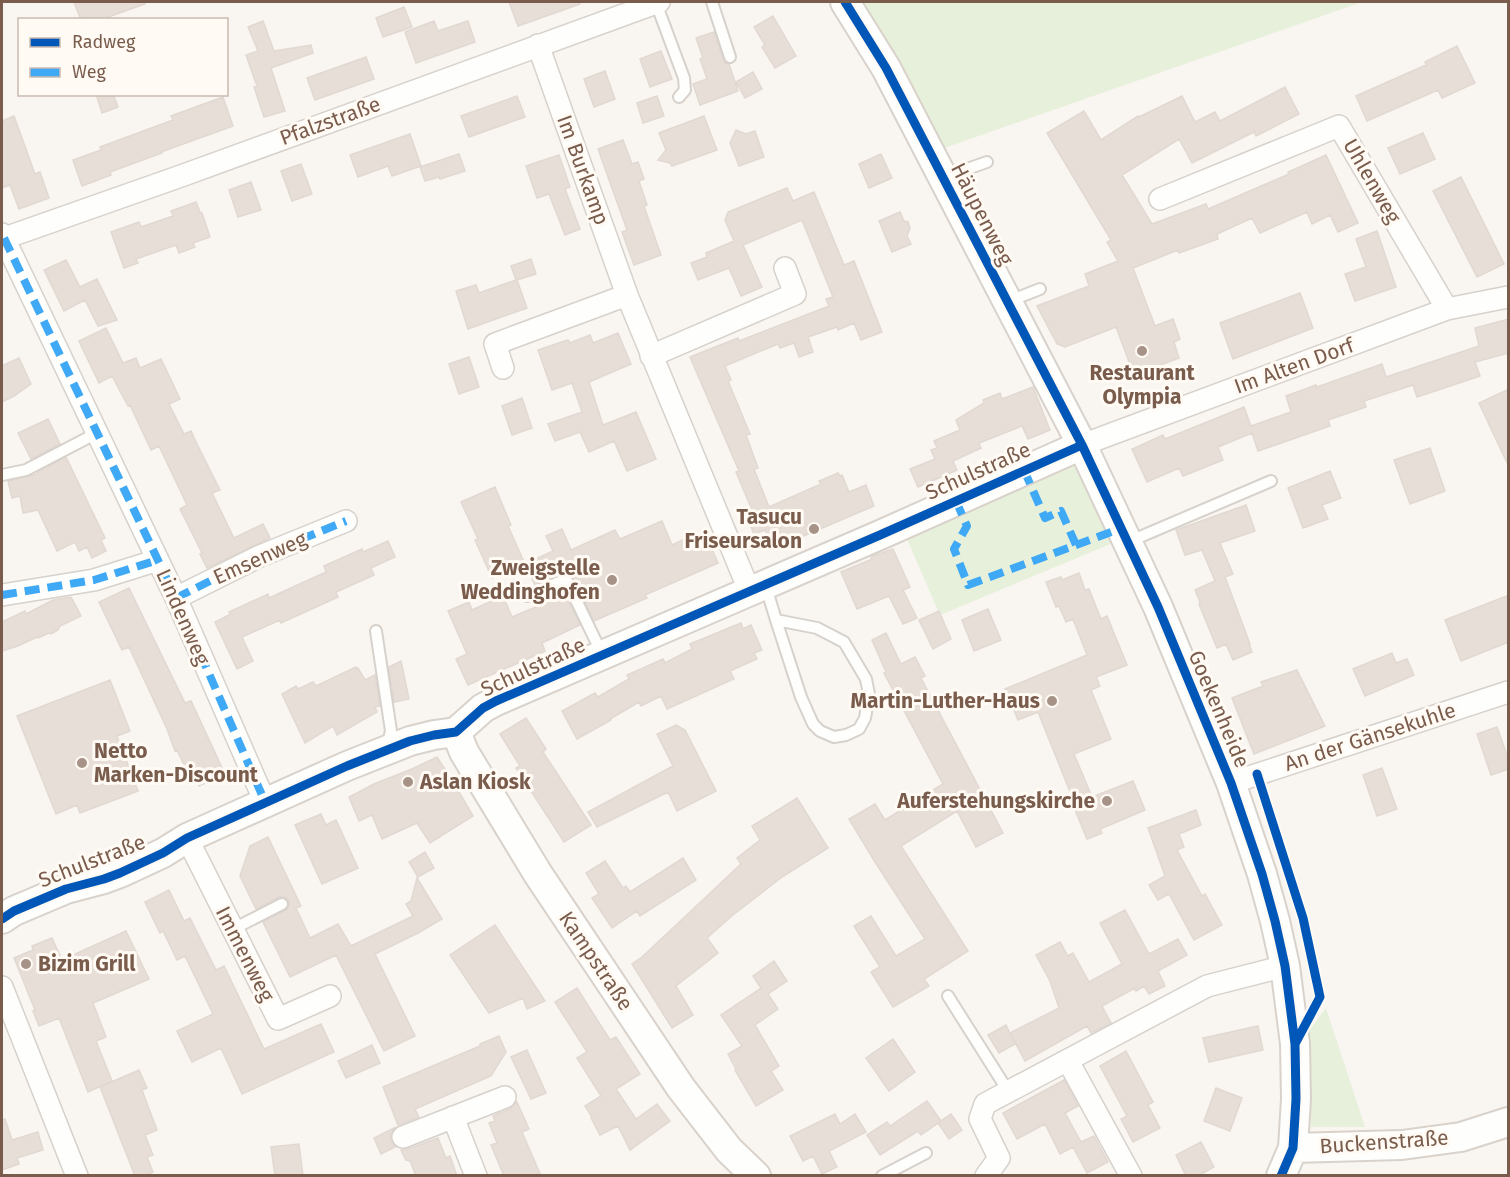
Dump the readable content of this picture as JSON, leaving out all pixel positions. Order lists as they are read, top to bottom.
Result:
{
  "streets": {
    "street": [
      "Pfalzstraße",
      "Im Burkamp",
      "Uhlenweg",
      "Häupenweg",
      "Im Alten Dorf",
      "Schulstraße",
      "Emsenweg",
      "Lindenweg",
      "Goekenheide",
      "An der Gänsekuhle",
      "Immenweg",
      "Kampstraße",
      "Buckenstraße"
    ]
  },
  "crossings": [
    ["Pfalzstraße", "Im Burkamp"],
    ["Pfalzstraße", "Lindenweg"],
    ["Im Burkamp", "Schulstraße"],
    ["Uhlenweg", "Im Alten Dorf"],
    ["Häupenweg", "Im Alten Dorf"],
    ["Häupenweg", "Schulstraße"],
    ["Häupenweg", "Goekenheide"],
    ["Im Alten Dorf", "Schulstraße"],
    ["Im Alten Dorf", "Goekenheide"],
    ["Schulstraße", "Lindenweg"],
    ["Schulstraße", "Goekenheide"],
    ["Schulstraße", "Immenweg"],
    ["Schulstraße", "Kampstraße"],
    ["Emsenweg", "Lindenweg"],
    ["Goekenheide", "An der Gänsekuhle"],
    ["Goekenheide", "Buckenstraße"]
  ],
  "places": [
    "Restaurant Olympia",
    "Tasucu Friseursalon",
    "Zweigstelle Weddinghofen",
    "Martin-Luther-Haus",
    "Netto Marken-Discount",
    "Aslan Kiosk",
    "Auferstehungskirche",
    "Bizim Grill"
  ],
  "legend": ["Radweg", "Weg"]
}
